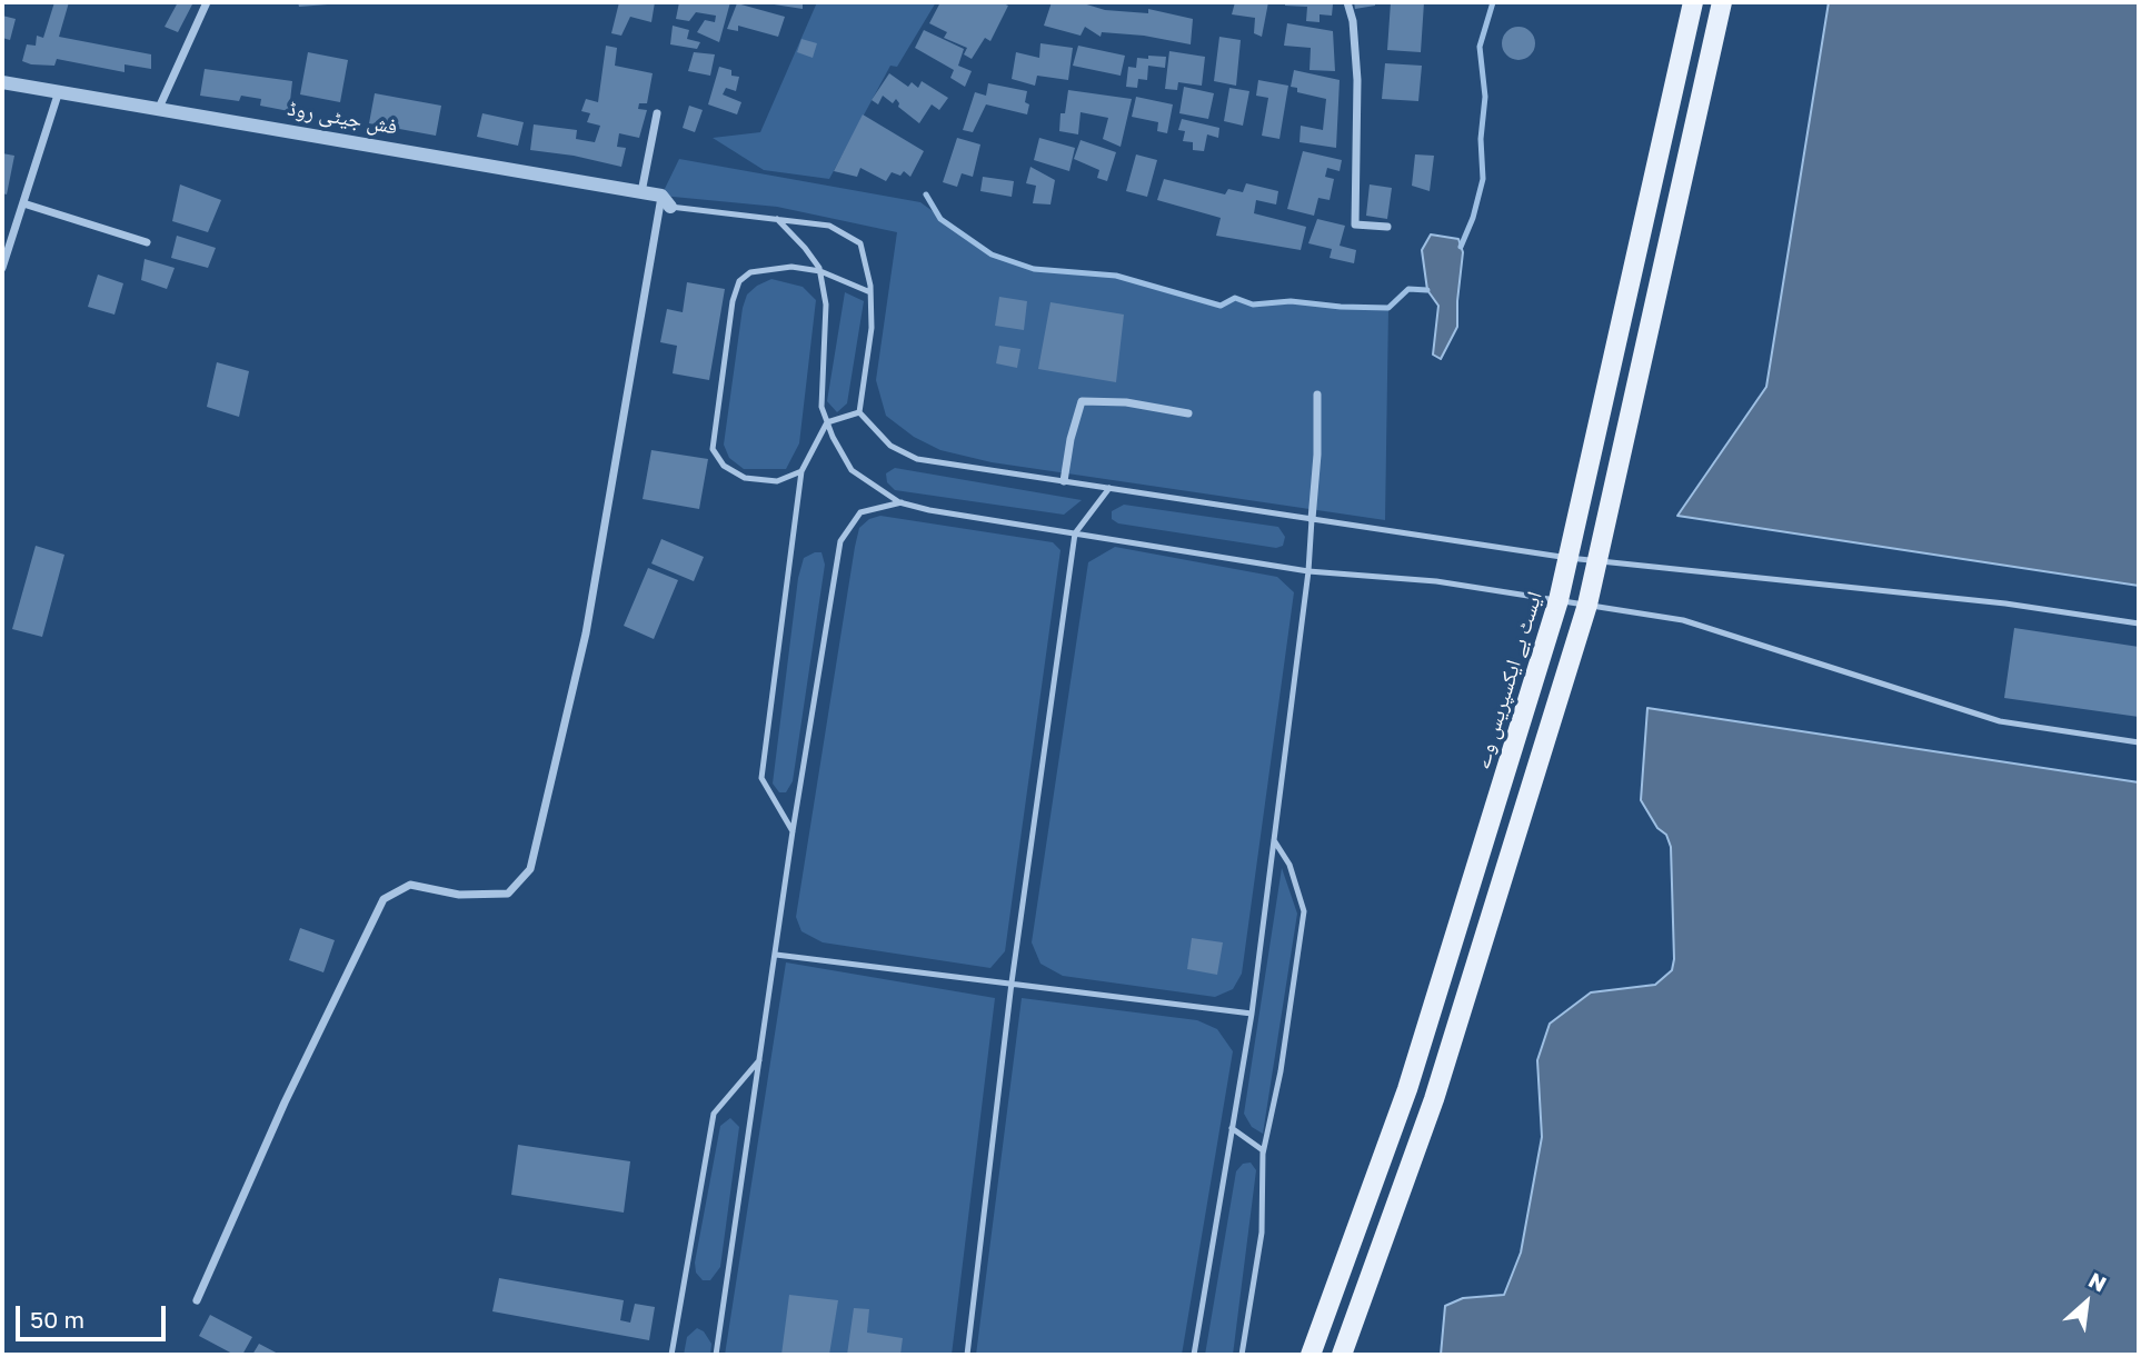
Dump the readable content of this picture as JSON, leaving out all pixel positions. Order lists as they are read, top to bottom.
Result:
{
  "streets": {
    "main road": ["ایسٹ بے ایکسپریس وے"],
    "street": ["فش جیٹی روڈ"]
  },
  "scale_bar": "50 m",
  "north": "top right"
}
